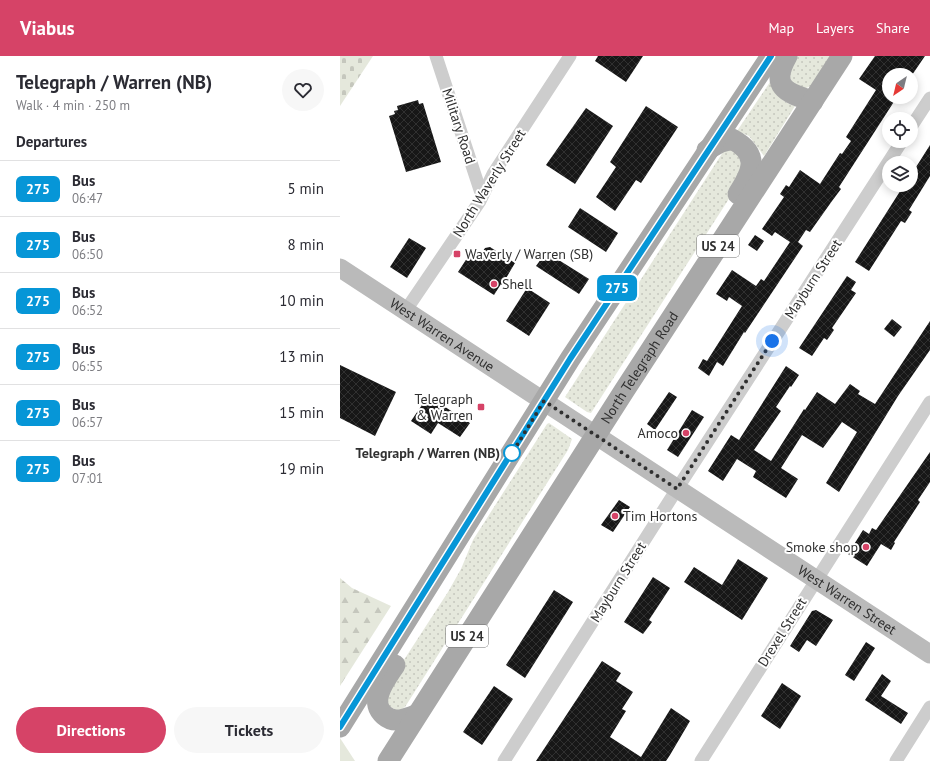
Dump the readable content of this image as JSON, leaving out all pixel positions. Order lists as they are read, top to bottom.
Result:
{
  "streets": {
    "main road": [
      "US 24",
      "West Warren Avenue",
      "North Telegraph Road",
      "West Warren Street"
    ],
    "street": [
      "Military Road",
      "North Waverly Street",
      "Mayburn Street",
      "Drexel Street"
    ]
  },
  "crossings": [
    ["Military Road", "North Waverly Street"],
    ["North Waverly Street", "West Warren Avenue"],
    ["Mayburn Street", "West Warren Street"],
    ["West Warren Avenue", "West Warren Street"],
    ["North Telegraph Road", "West Warren Street"],
    ["West Warren Street", "Drexel Street"]
  ],
  "places": {
    "transit": ["Waverly / Warren (SB)", "Telegraph & Warren"],
    "other": [
      "Shell",
      "Amoco",
      "Telegraph / Warren (NB)",
      "Tim Hortons",
      "Smoke shop"
    ]
  },
  "lines": ["bus line 275"],
  "north": "bottom left",
  "page": {
    "header": "Viabus",
    "nav": ["Map", "Layers", "Share"],
    "heading": [
      ["Telegraph / Warren (NB)", "Walk · 4 min · 250 m"],
      "Departures"
    ],
    "on_map": "275",
    "list": [
      {
        "mark": "275",
        "name": "Bus",
        "note": "06:47",
        "value": "5 min"
      },
      {
        "mark": "275",
        "name": "Bus",
        "note": "06:50",
        "value": "8 min"
      },
      {
        "mark": "275",
        "name": "Bus",
        "note": "06:52",
        "value": "10 min"
      },
      {
        "mark": "275",
        "name": "Bus",
        "note": "06:55",
        "value": "13 min"
      },
      {
        "mark": "275",
        "name": "Bus",
        "note": "06:57",
        "value": "15 min"
      },
      {
        "mark": "275",
        "name": "Bus",
        "note": "07:01",
        "value": "19 min"
      }
    ],
    "buttons": ["Directions", "Tickets"]
  }
}
